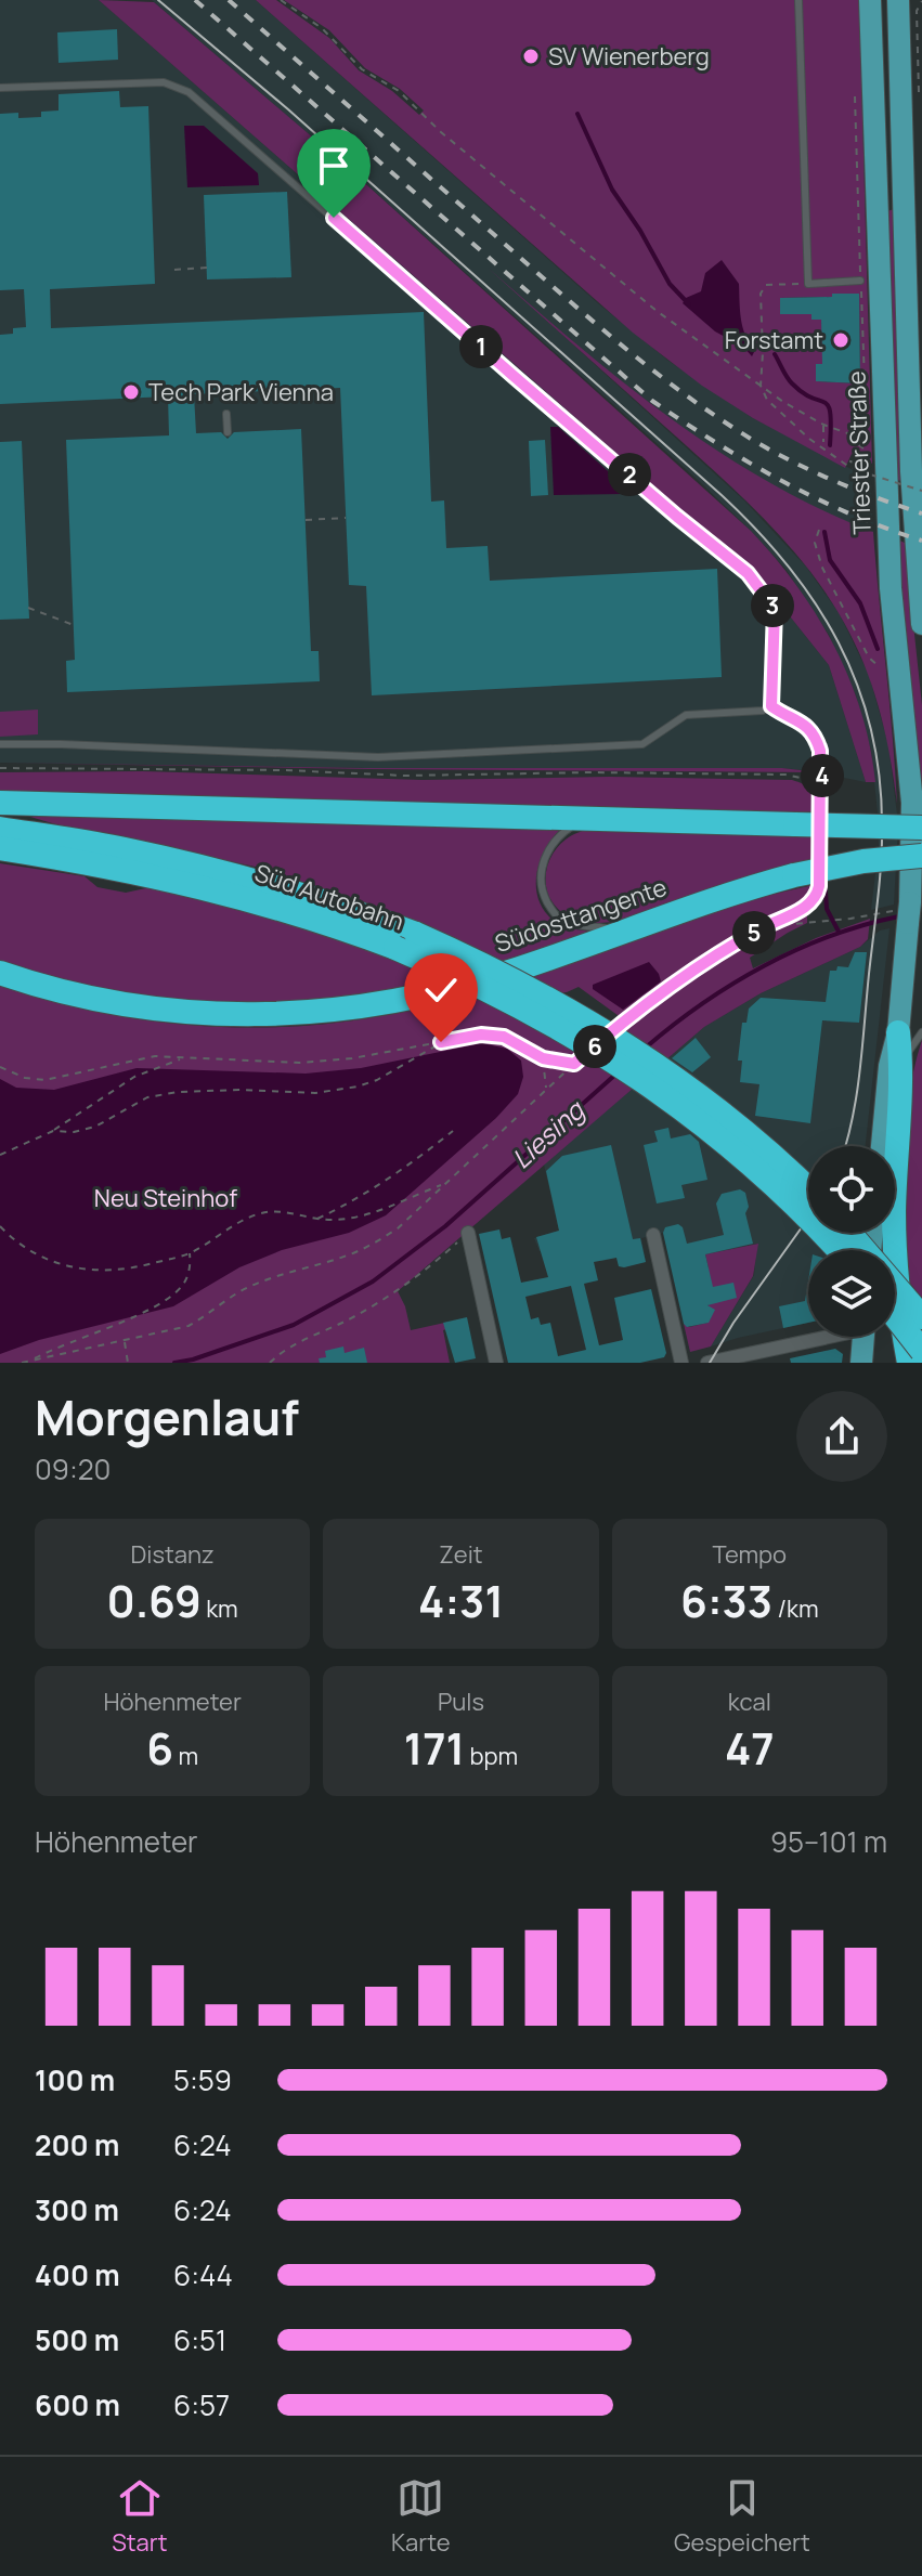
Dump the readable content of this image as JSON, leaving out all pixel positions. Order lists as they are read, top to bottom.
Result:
{
  "streets": {
    "highway": ["Süd Autobahn", "Südosttangente"],
    "main road": ["Triester Straße"]
  },
  "water": ["Liesing"],
  "parks": ["Neu Steinhof"],
  "places": ["SV Wienerberg", "Forstamt", "Tech Park Vienna"],
  "page": {
    "pins": [
      "1",
      "2",
      "3",
      "4",
      "5",
      "6"
    ],
    "heading": ["Morgenlauf", "09:20"],
    "stats": [
      ["Distanz", "0.69 km"],
      ["Zeit", "4:31"],
      ["Tempo", "6:33 /km"],
      ["Höhenmeter", "6 m"],
      ["Puls", "171 bpm"],
      ["kcal", "47"]
    ],
    "chart": ["Höhenmeter", "95–101 m"],
    "list": [
      {
        "name": "100 m",
        "note": "5:59"
      },
      {
        "name": "200 m",
        "note": "6:24"
      },
      {
        "name": "300 m",
        "note": "6:24"
      },
      {
        "name": "400 m",
        "note": "6:44"
      },
      {
        "name": "500 m",
        "note": "6:51"
      },
      {
        "name": "600 m",
        "note": "6:57"
      }
    ],
    "tabs": ["Start", "Karte", "Gespeichert"]
  }
}
